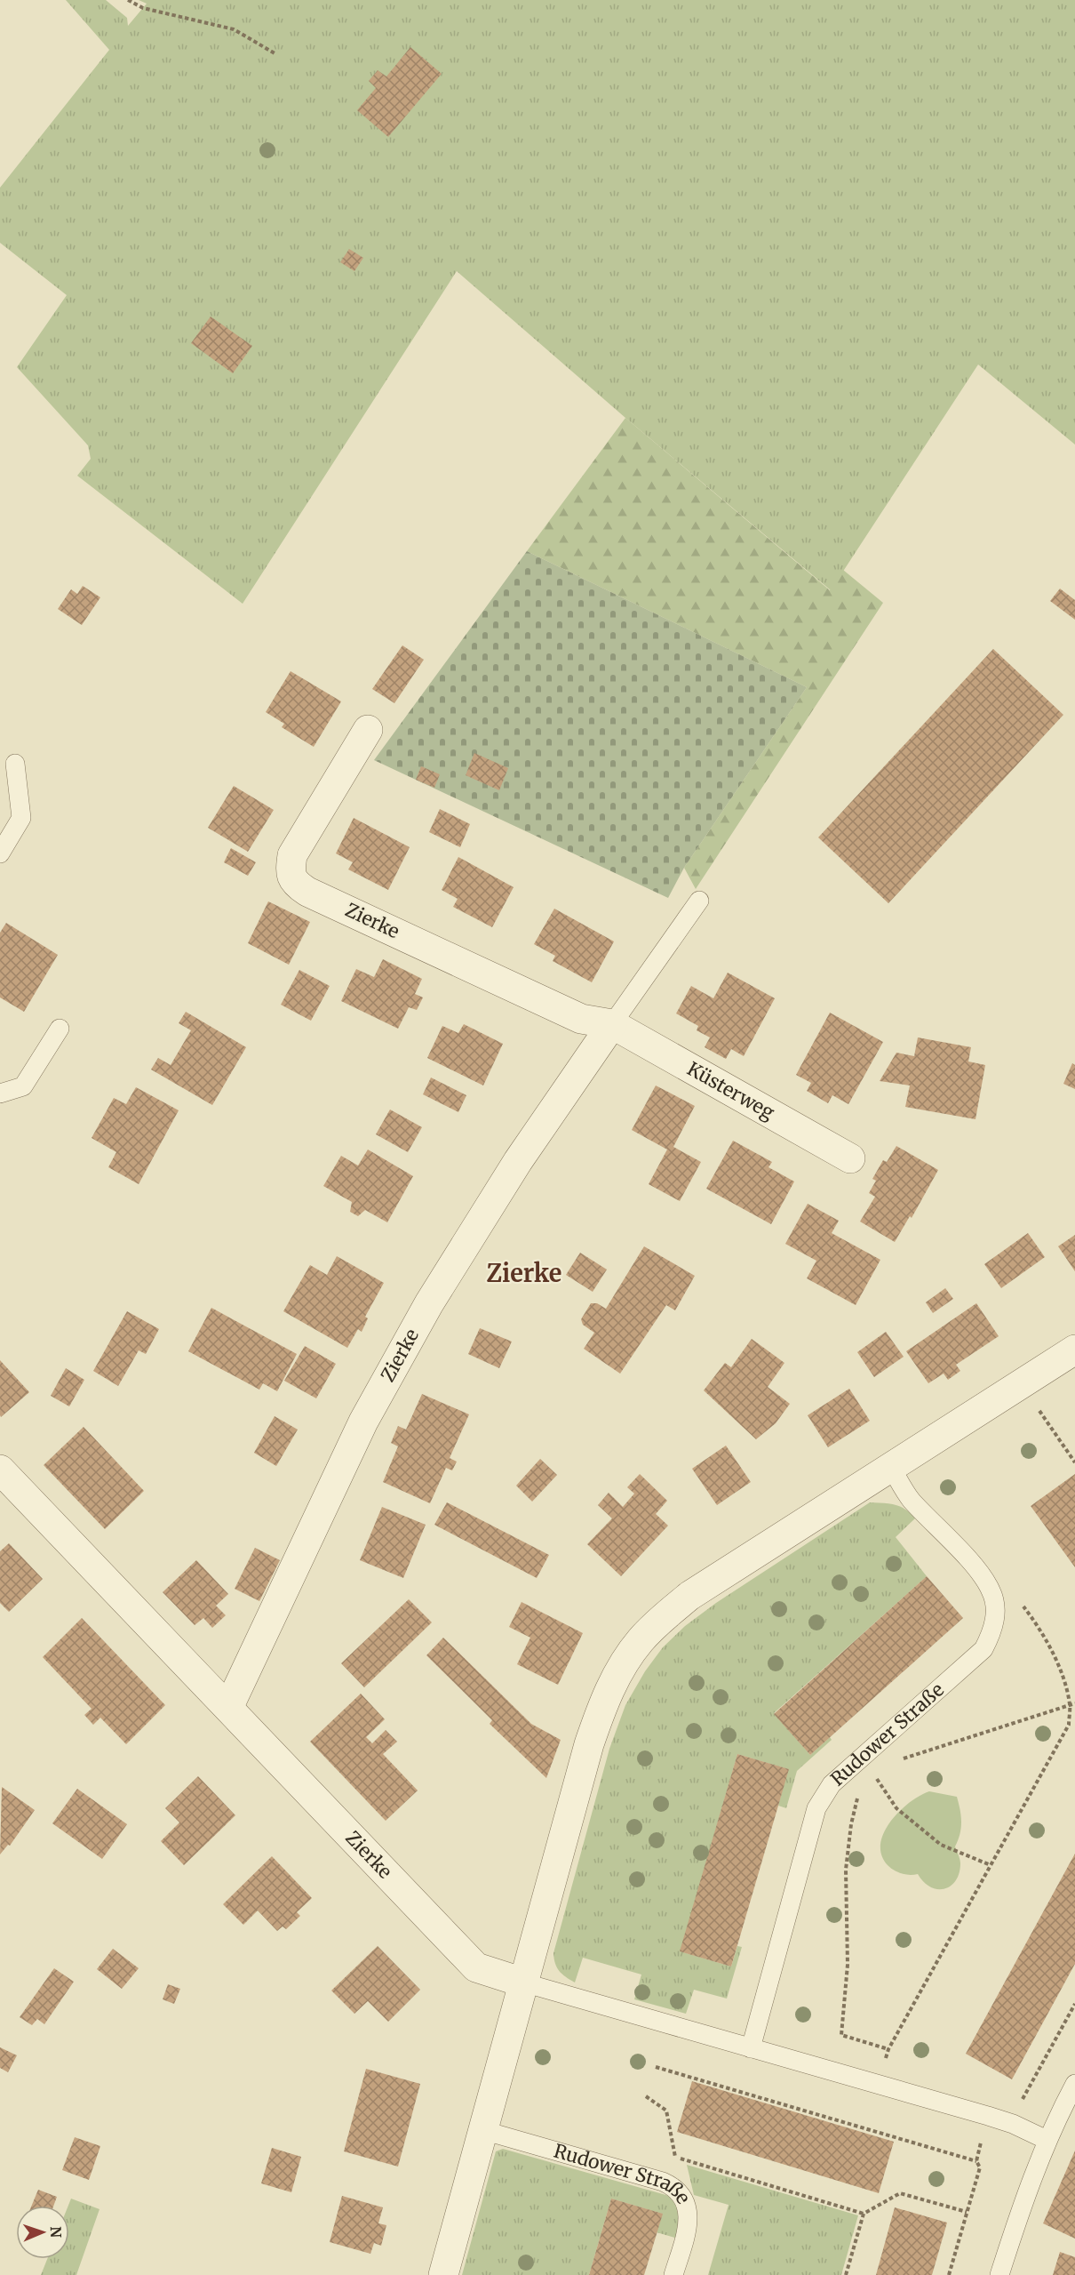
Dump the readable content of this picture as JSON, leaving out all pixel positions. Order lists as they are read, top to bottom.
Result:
{
  "streets": {
    "street": ["Zierke", "Küsterweg"],
    "lane": ["Rudower Straße"]
  },
  "crossings": [
    ["Zierke", "Küsterweg"]
  ],
  "districts": ["Zierke"],
  "north": "right"
}
